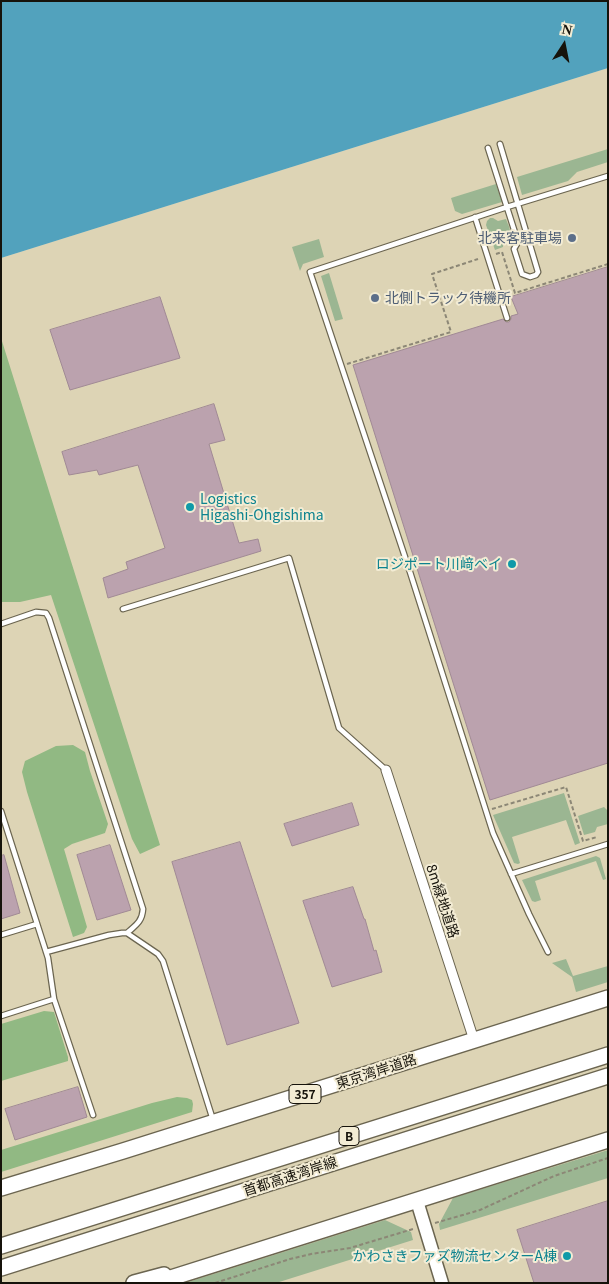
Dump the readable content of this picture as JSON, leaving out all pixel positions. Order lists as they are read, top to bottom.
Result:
{
  "streets": {
    "highway": [
      "東京湾岸道路",
      "357",
      "B",
      "首都高速湾岸線"
    ],
    "street": ["8m緑地道路"]
  },
  "crossings": [
    ["8m緑地道路", "東京湾岸道路"]
  ],
  "places": [
    "北来客駐車場",
    "北側トラック待機所",
    "Logistics Higashi-Ohgishima",
    "ロジポート川﨑ベイ",
    "かわさきファズ物流センターA棟"
  ],
  "north": "top"
}
